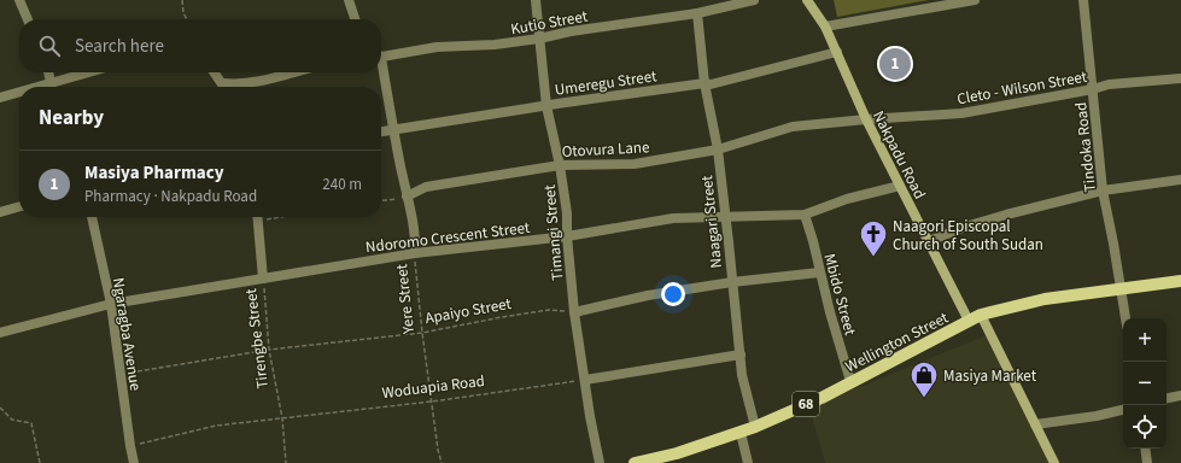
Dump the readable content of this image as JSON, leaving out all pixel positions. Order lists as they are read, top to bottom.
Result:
{
  "streets": {
    "main road": ["Wellington Street", "68"],
    "street": [
      "Kutio Street",
      "Umeregu Street",
      "Cleto - Wilson Street",
      "Tindoka Road",
      "Otovura Lane",
      "Nakpadu Road",
      "Naagari Street",
      "Timangi Street",
      "Ndoromo Crescent Street",
      "Mbido Street",
      "Yere Street",
      "Ngaragba Avenue",
      "Tirengbe Street"
    ],
    "path": ["Apaiyo Street", "Woduapia Road"]
  },
  "crossings": [
    ["Kutio Street", "Naagari Street"],
    ["Kutio Street", "Timangi Street"],
    ["Umeregu Street", "Nakpadu Road"],
    ["Umeregu Street", "Naagari Street"],
    ["Umeregu Street", "Timangi Street"],
    ["Umeregu Street", "Yere Street"],
    ["Cleto - Wilson Street", "Tindoka Road"],
    ["Cleto - Wilson Street", "Otovura Lane"],
    ["Cleto - Wilson Street", "Nakpadu Road"],
    ["Tindoka Road", "Wellington Street"],
    ["Otovura Lane", "Nakpadu Road"],
    ["Otovura Lane", "Naagari Street"],
    ["Otovura Lane", "Timangi Street"],
    ["Otovura Lane", "Yere Street"],
    ["Nakpadu Road", "Ndoromo Crescent Street"],
    ["Nakpadu Road", "Wellington Street"],
    ["Naagari Street", "Ndoromo Crescent Street"],
    ["Naagari Street", "Wellington Street"],
    ["Timangi Street", "Ndoromo Crescent Street"],
    ["Timangi Street", "Apaiyo Street"],
    ["Timangi Street", "Woduapia Road"],
    ["Ndoromo Crescent Street", "Mbido Street"],
    ["Ndoromo Crescent Street", "Yere Street"],
    ["Ndoromo Crescent Street", "Ngaragba Avenue"],
    ["Ndoromo Crescent Street", "Tirengbe Street"],
    ["Mbido Street", "Wellington Street"],
    ["Yere Street", "Apaiyo Street"],
    ["Yere Street", "Woduapia Road"],
    ["Apaiyo Street", "Ngaragba Avenue"],
    ["Apaiyo Street", "Tirengbe Street"],
    ["Ngaragba Avenue", "Woduapia Road"],
    ["Tirengbe Street", "Woduapia Road"]
  ],
  "places": {
    "church": ["Naagori Episcopal Church of South Sudan"],
    "shop": ["Masiya Market"]
  },
  "page": {
    "search": "Search here",
    "pins": "1",
    "heading": "Nearby",
    "list": [
      {
        "mark": "1",
        "name": "Masiya Pharmacy",
        "note": "Pharmacy · Nakpadu Road",
        "value": "240 m"
      }
    ],
    "map_buttons": ["+", "−"]
  }
}
